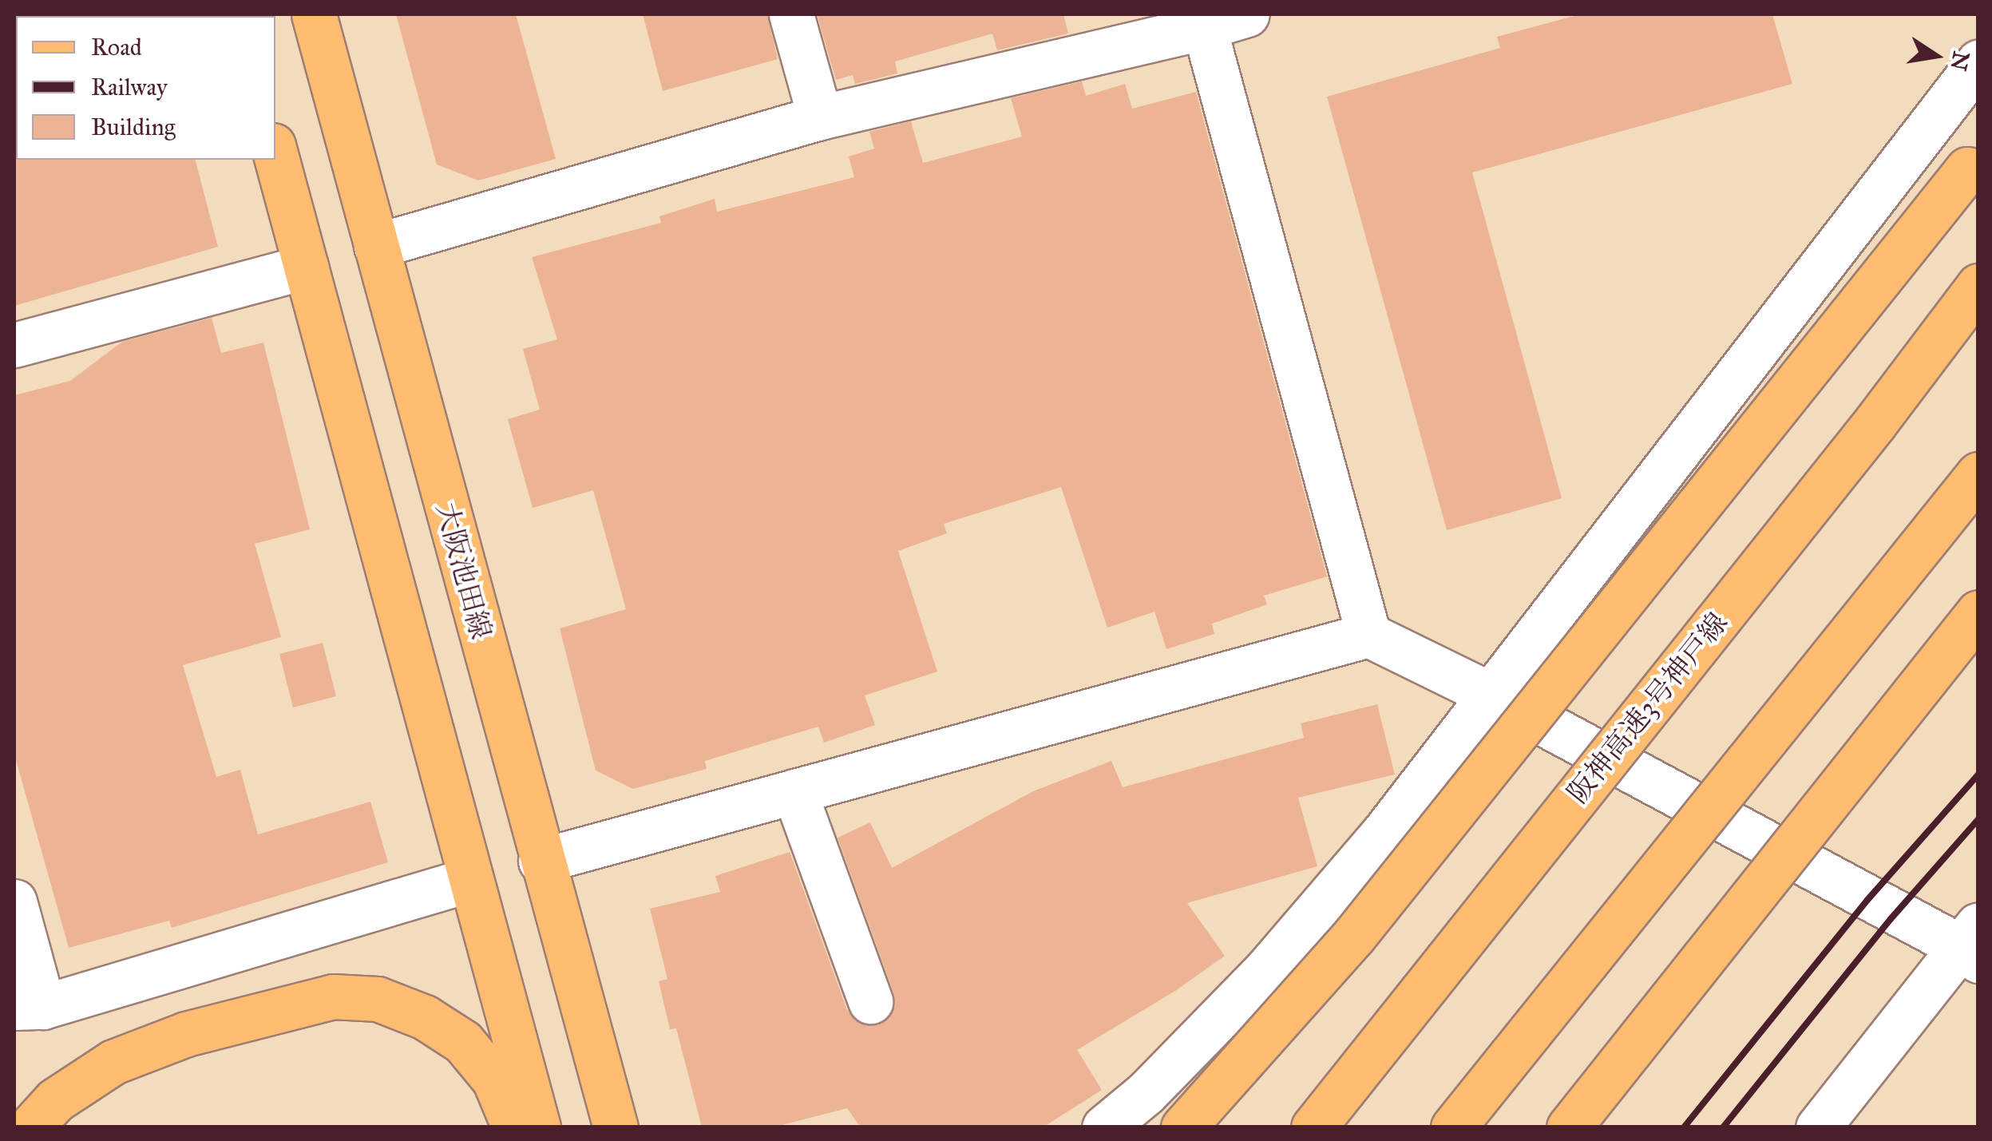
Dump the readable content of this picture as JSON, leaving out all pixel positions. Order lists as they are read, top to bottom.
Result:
{
  "streets": {
    "main road": ["大阪池田線", "阪神高速3号神戸線"]
  },
  "legend": ["Road", "Railway", "Building"],
  "north": "right"
}
